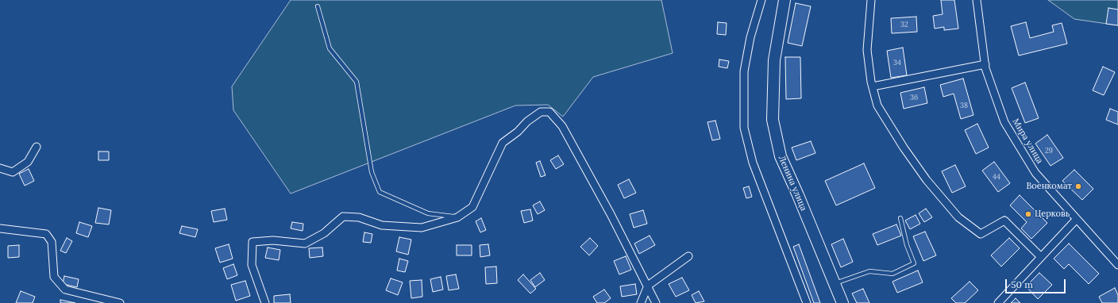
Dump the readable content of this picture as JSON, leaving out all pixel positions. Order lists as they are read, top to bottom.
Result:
{
  "streets": {
    "main road": ["Ленина улица"],
    "street": ["Мира улица"]
  },
  "places": ["Военкомат", "Церковь"],
  "house_numbers": [
    "32",
    "34",
    "36",
    "38",
    "29",
    "44"
  ],
  "scale_bar": "50 m"
}
